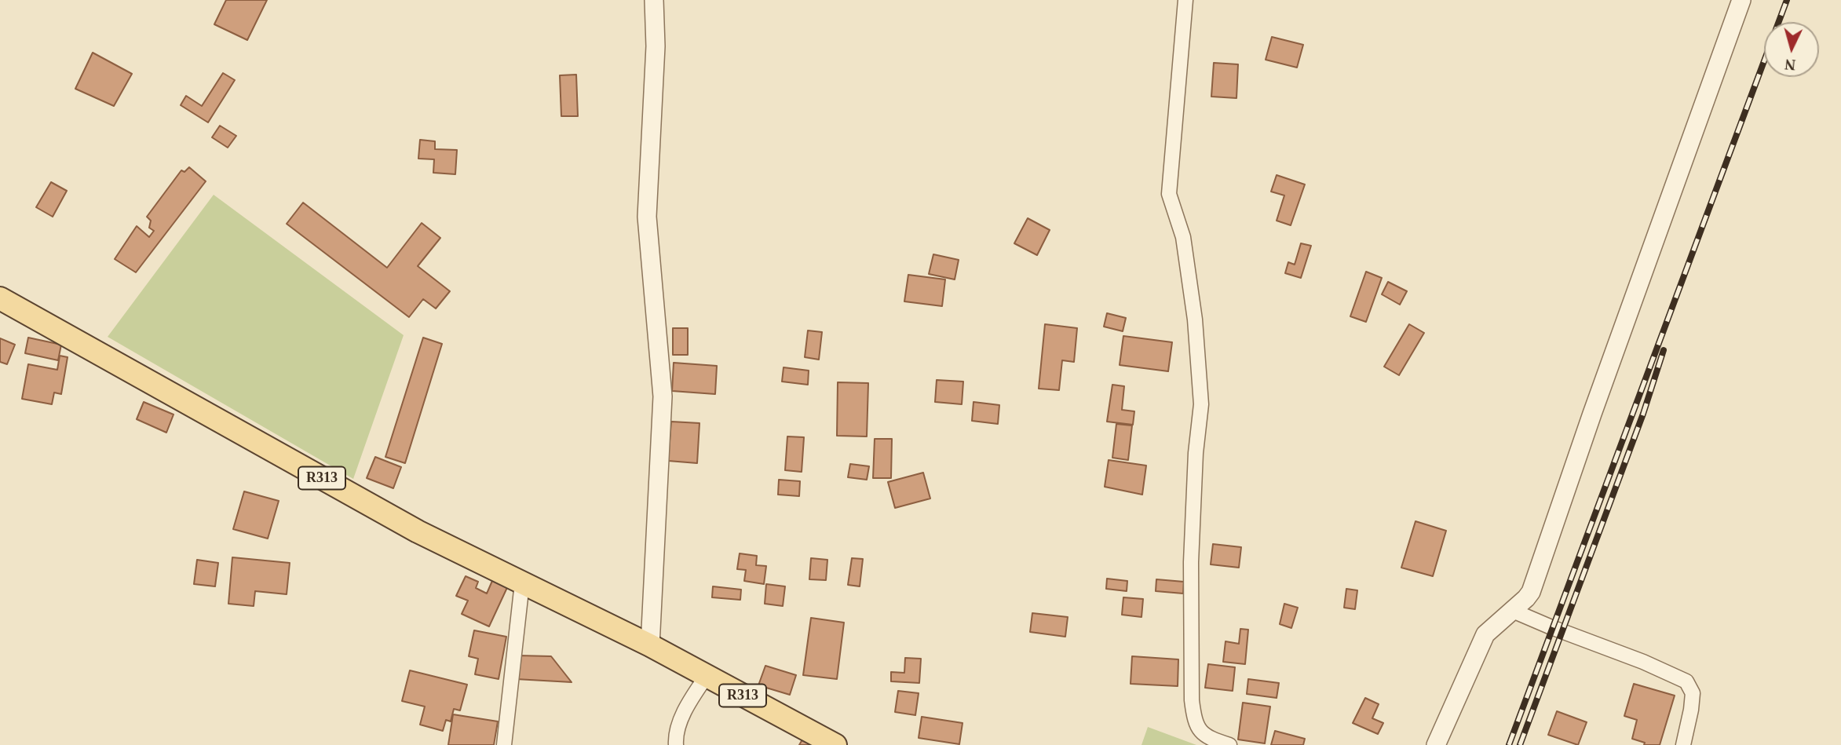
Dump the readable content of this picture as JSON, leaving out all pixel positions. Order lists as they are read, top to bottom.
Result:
{
  "streets": {
    "main road": ["R313"]
  },
  "north": "bottom"
}
